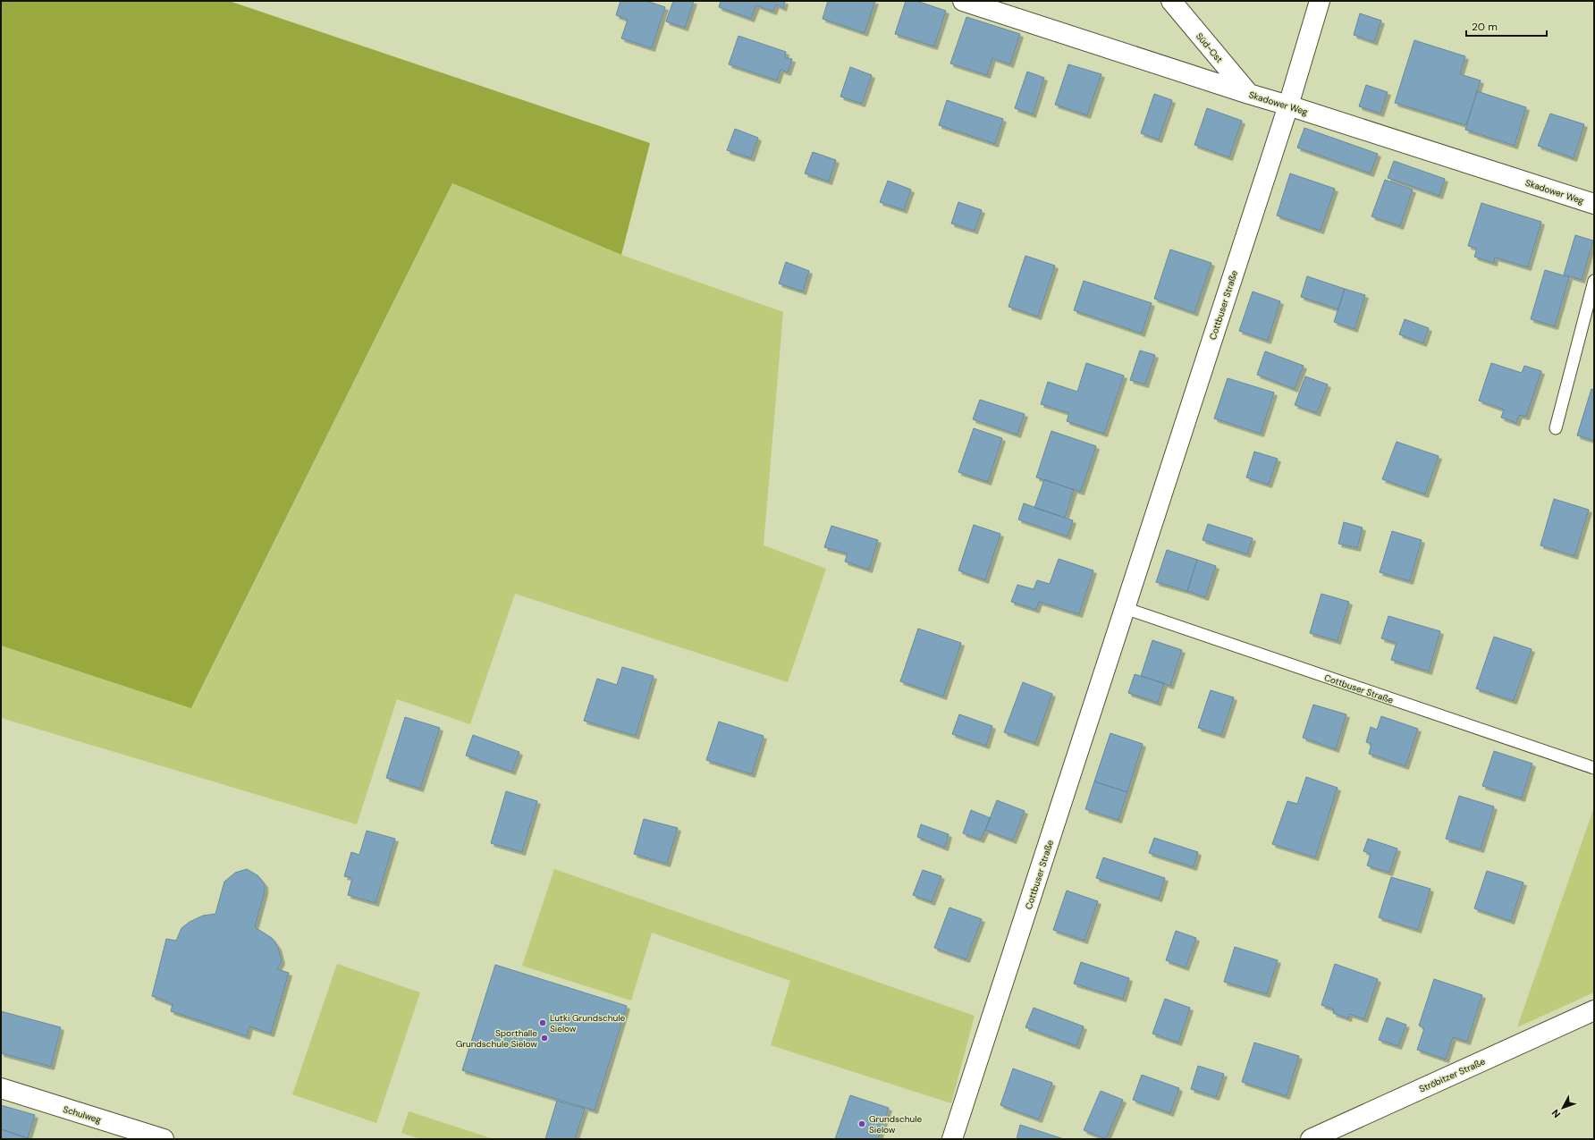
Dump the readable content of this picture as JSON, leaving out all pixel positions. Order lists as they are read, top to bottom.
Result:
{
  "streets": {
    "street": [
      "Süd-Ost",
      "Skadower Weg",
      "Cottbuser Straße",
      "Ströbitzer Straße",
      "Schulweg"
    ]
  },
  "crossings": [
    ["Süd-Ost", "Skadower Weg"],
    ["Skadower Weg", "Cottbuser Straße"]
  ],
  "places": ["Lutki Grundschule Sielow", "Sporthalle Grundschule Sielow", "Grundschule Sielow"],
  "scale_bar": "20 m",
  "north": "bottom left"
}
